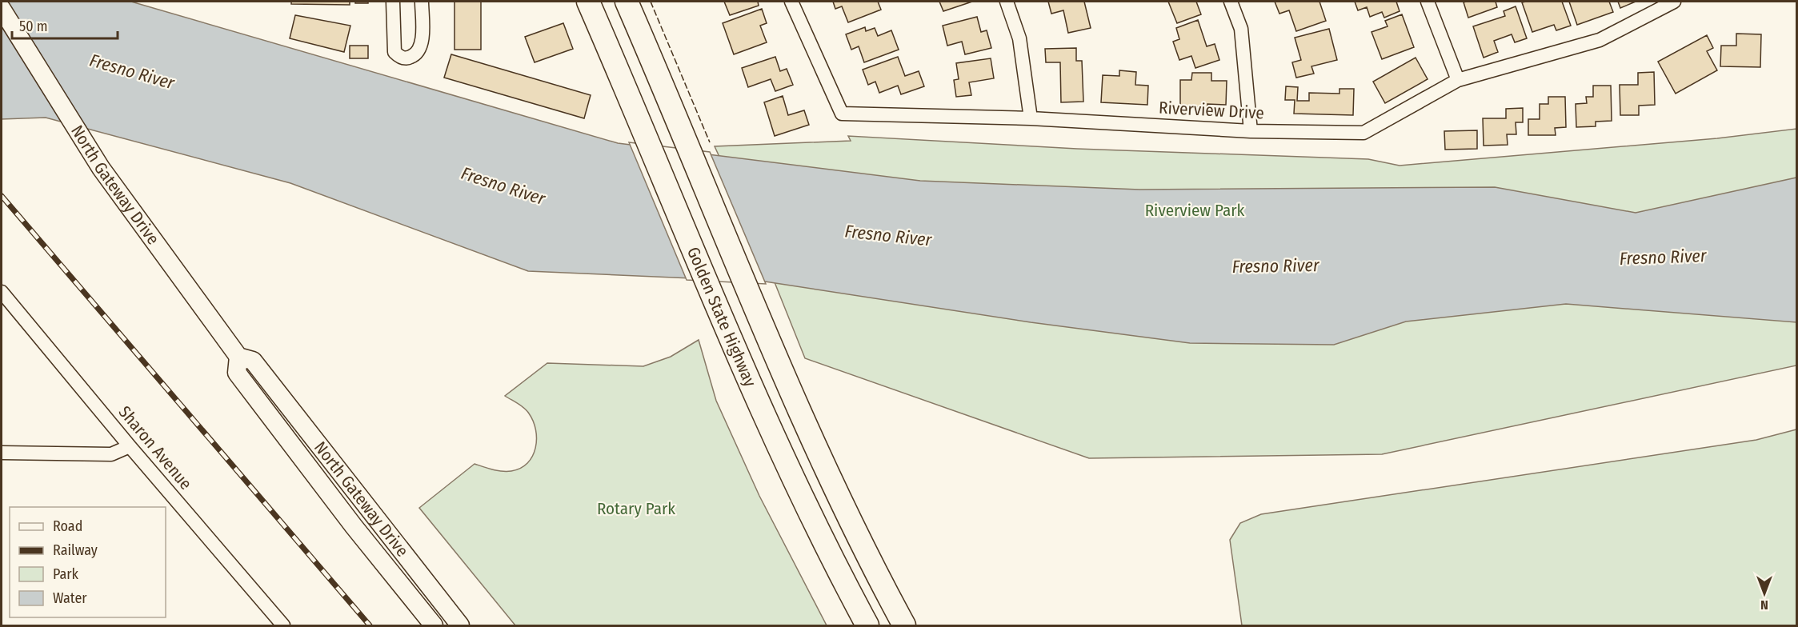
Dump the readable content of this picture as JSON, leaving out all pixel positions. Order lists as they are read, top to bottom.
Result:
{
  "streets": {
    "highway": ["Golden State Highway"],
    "main road": ["North Gateway Drive"],
    "street": ["Riverview Drive", "Sharon Avenue"]
  },
  "water": ["Fresno River"],
  "parks": ["Riverview Park", "Rotary Park"],
  "legend": [
    "Road",
    "Railway",
    "Park",
    "Water"
  ],
  "scale_bar": "50 m",
  "north": "bottom"
}
